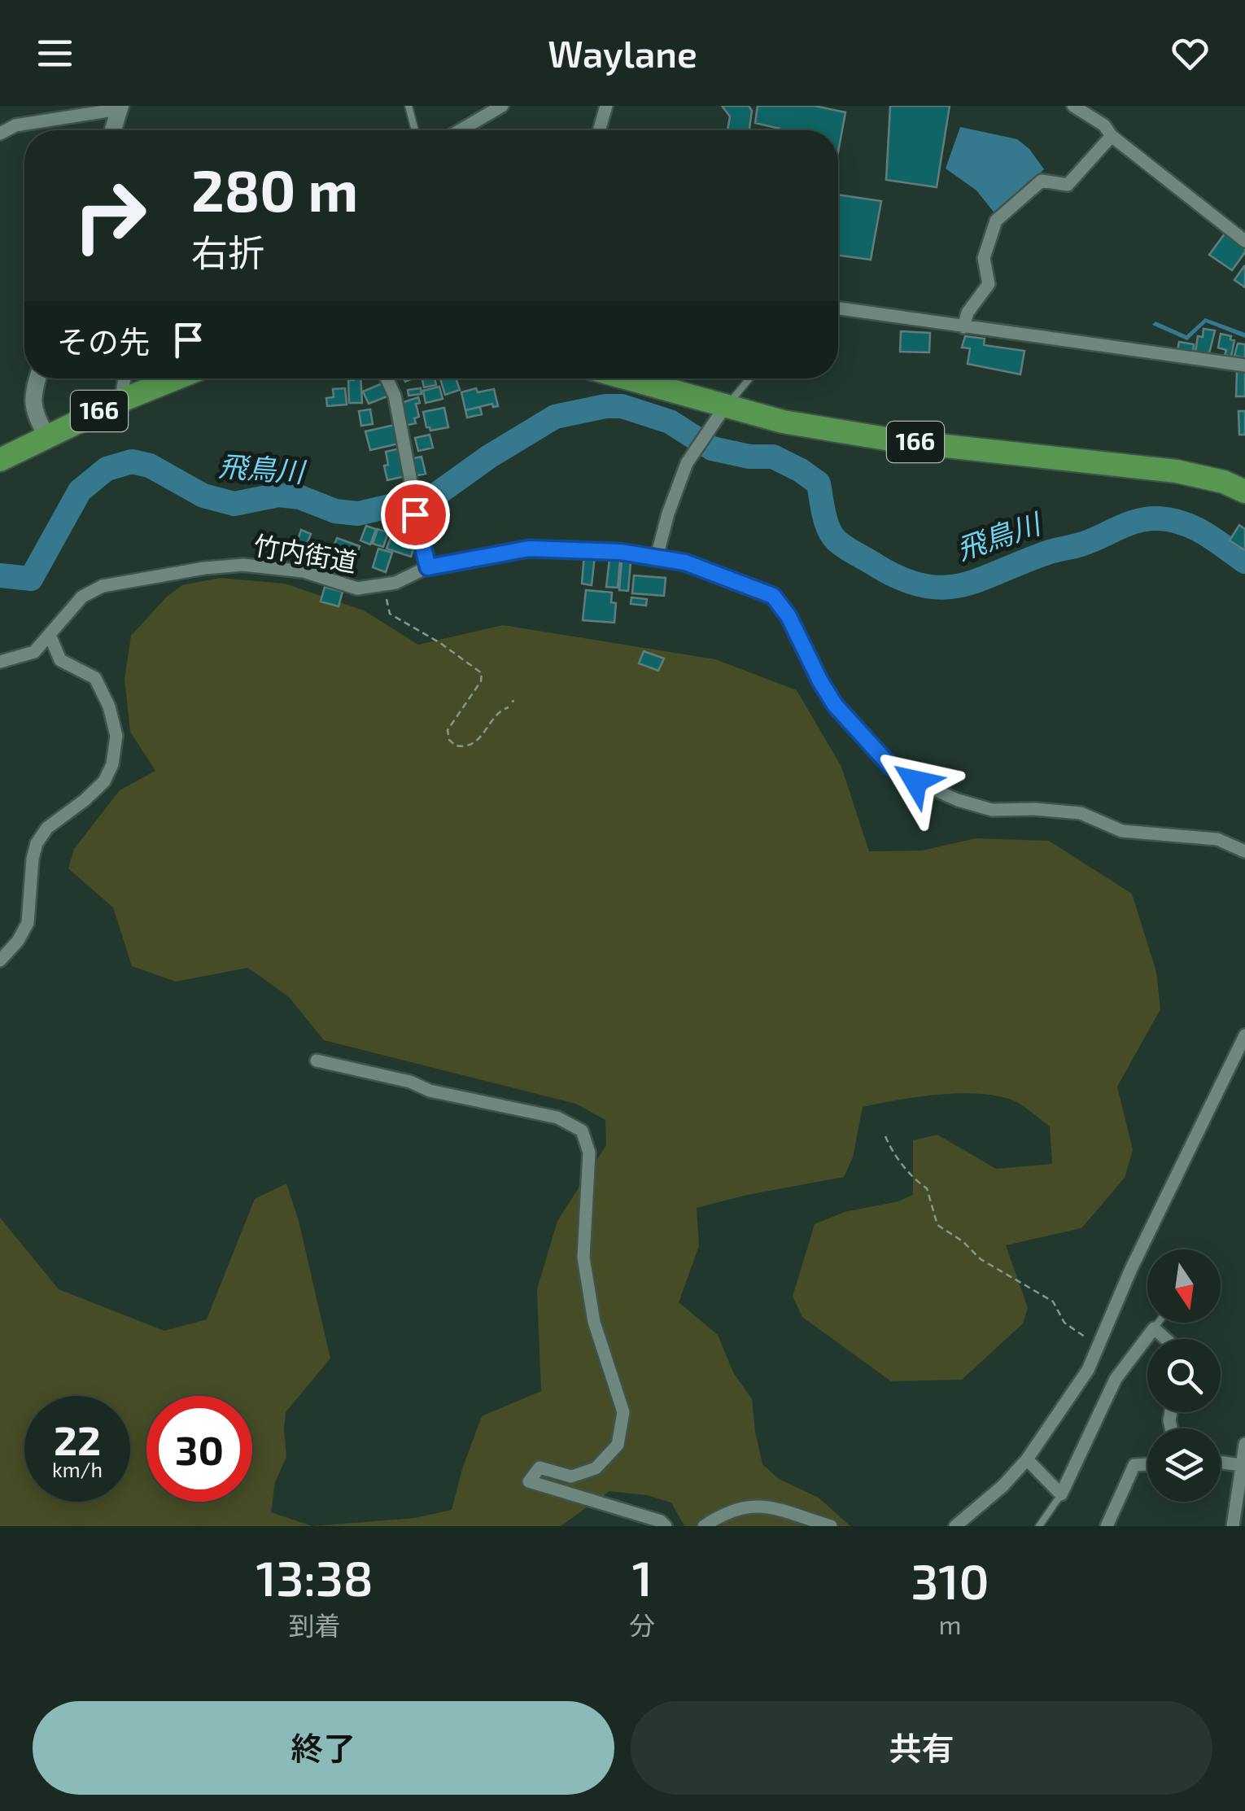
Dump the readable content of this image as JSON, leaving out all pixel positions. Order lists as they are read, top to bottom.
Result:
{
  "streets": {
    "highway": ["166"],
    "street": ["竹内街道"]
  },
  "water": ["飛鳥川"],
  "north": "bottom",
  "page": {
    "header": "Waylane",
    "turn": ["280 m", "右折"],
    "then": "その先",
    "speed": "22 km/h",
    "limit": "30",
    "eta": [
      "13:38",
      "到着",
      "1",
      "分",
      "310",
      "m"
    ],
    "buttons": ["終了", "共有"]
  }
}
